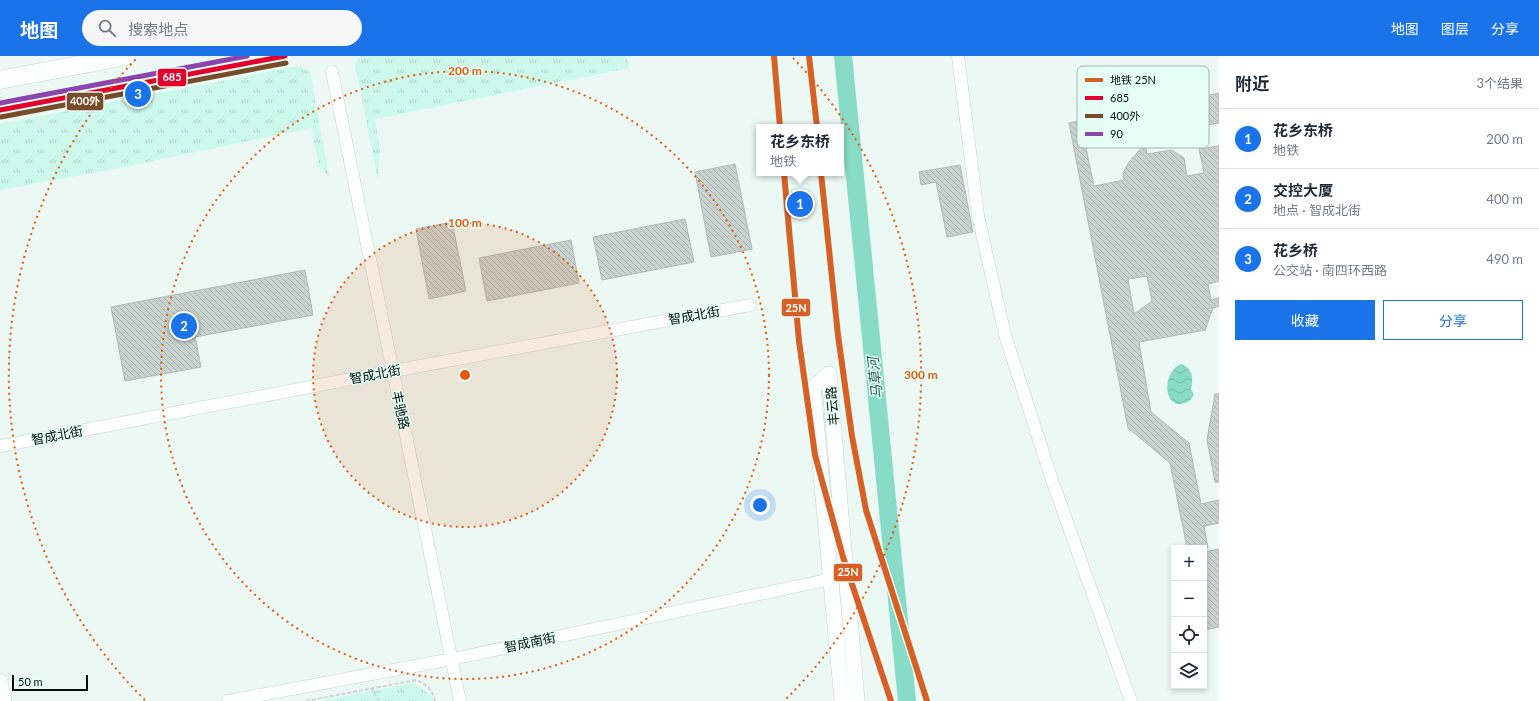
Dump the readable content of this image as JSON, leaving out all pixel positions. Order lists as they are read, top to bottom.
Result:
{
  "streets": {
    "main road": ["丰云路"],
    "street": ["智成北街", "丰驰路", "智成南街"]
  },
  "crossings": [
    ["智成北街", "丰驰路"],
    ["丰云路", "智成南街"],
    ["丰驰路", "智成南街"]
  ],
  "water": ["马草河"],
  "lines": [
    "metro line 25N",
    "transit line 685",
    "transit line 90",
    "transit line 400外"
  ],
  "legend": [
    "地铁 25N",
    "685",
    "400外",
    "90"
  ],
  "scale_bar": "50 m",
  "page": {
    "header": "地图",
    "search": "搜索地点",
    "nav": ["地图", "图层", "分享"],
    "heading": ["附近", "3个结果"],
    "pins": ["3", "1", "2"],
    "list": [
      {
        "mark": "1",
        "name": "花乡东桥",
        "note": "地铁",
        "value": "200 m"
      },
      {
        "mark": "2",
        "name": "交控大厦",
        "note": "地点 · 智成北街",
        "value": "400 m"
      },
      {
        "mark": "3",
        "name": "花乡桥",
        "note": "公交站 · 南四环西路",
        "value": "490 m"
      }
    ],
    "popup": ["花乡东桥", "地铁"],
    "buttons": ["收藏", "分享"],
    "map_buttons": ["+", "−"],
    "scale": "50 m"
  },
  "rings": ["200 m", "100 m", "300 m"]
}
